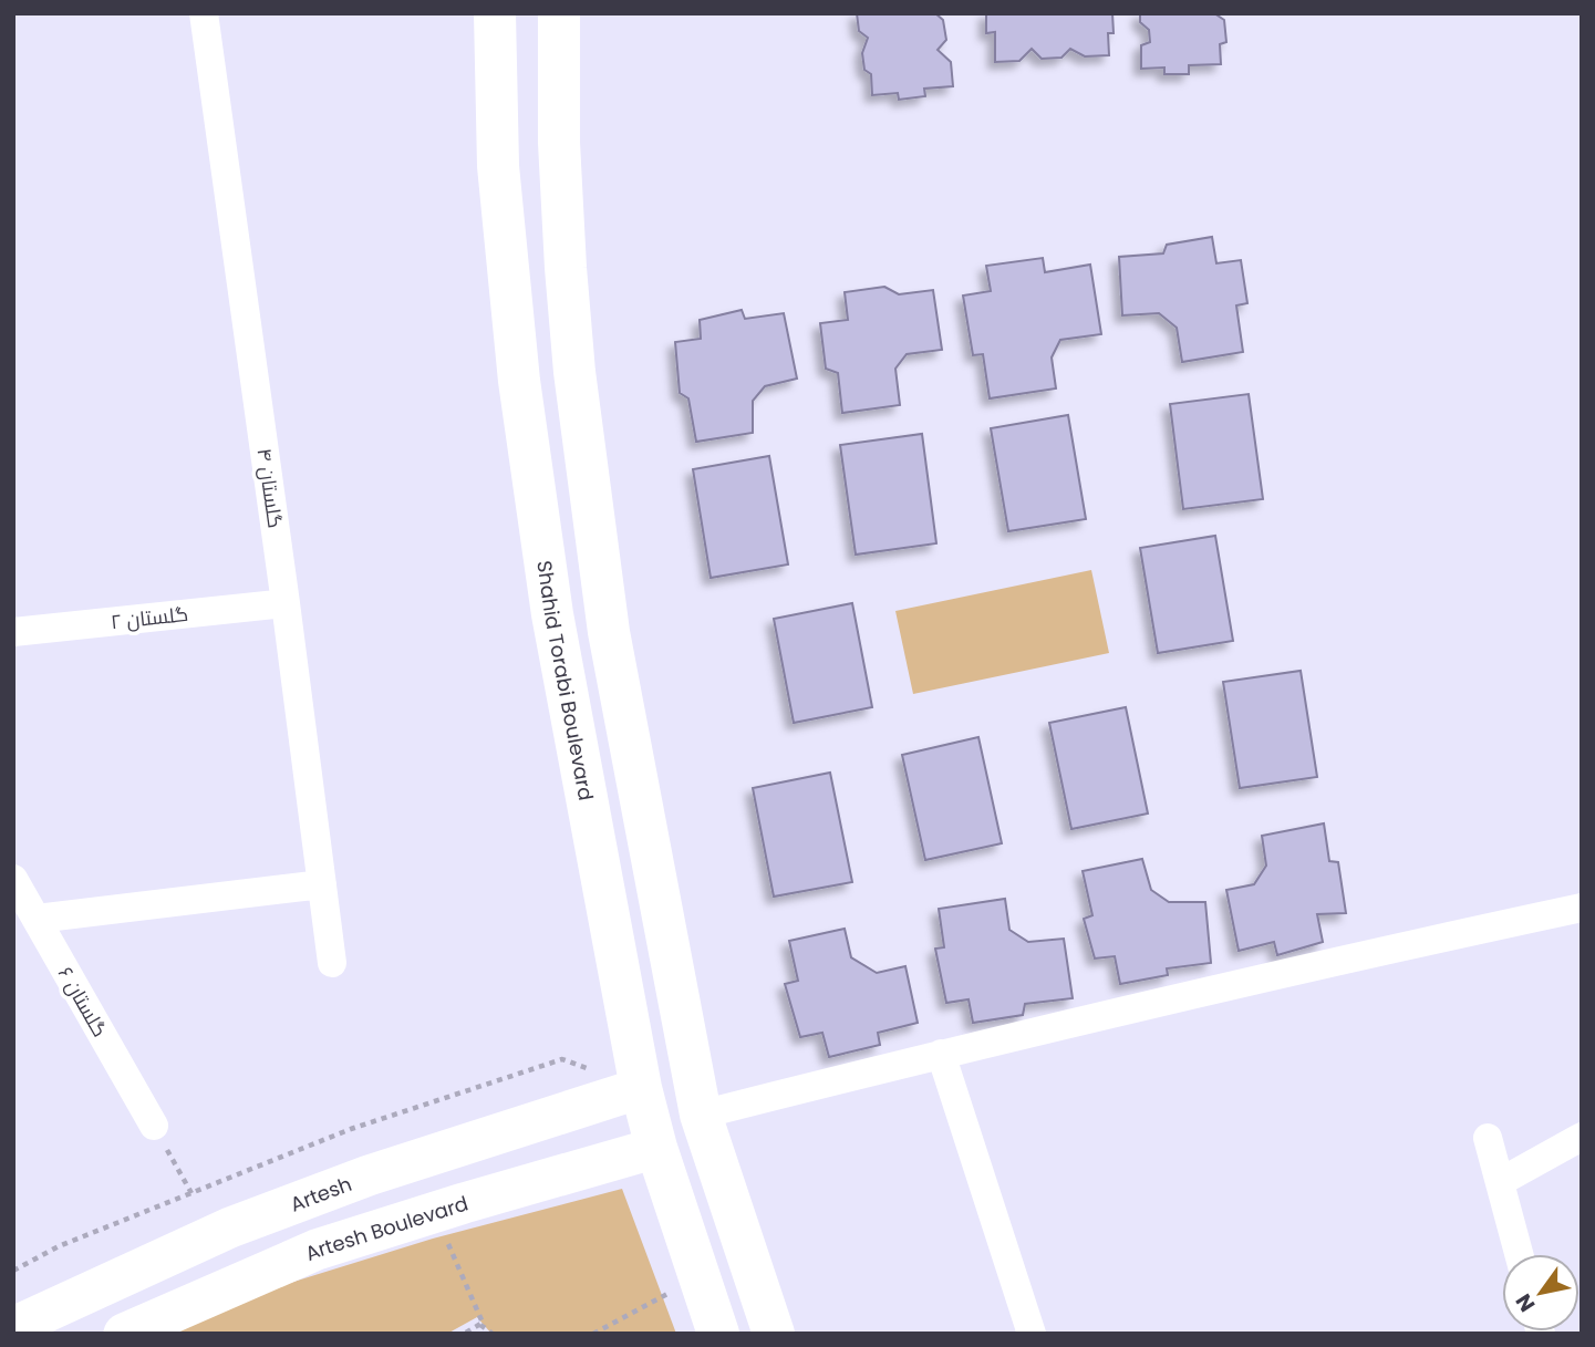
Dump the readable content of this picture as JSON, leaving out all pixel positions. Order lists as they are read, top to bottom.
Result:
{
  "streets": {
    "main road": ["Shahid Torabi Boulevard", "Artesh", "Artesh Boulevard"],
    "street": ["گلستان ۴", "گلستان ۲", "گلستان ۶"]
  },
  "crossings": [
    ["گلستان ۴", "گلستان ۲"],
    ["Shahid Torabi Boulevard", "Artesh"],
    ["Shahid Torabi Boulevard", "Artesh Boulevard"]
  ],
  "north": "bottom left"
}
